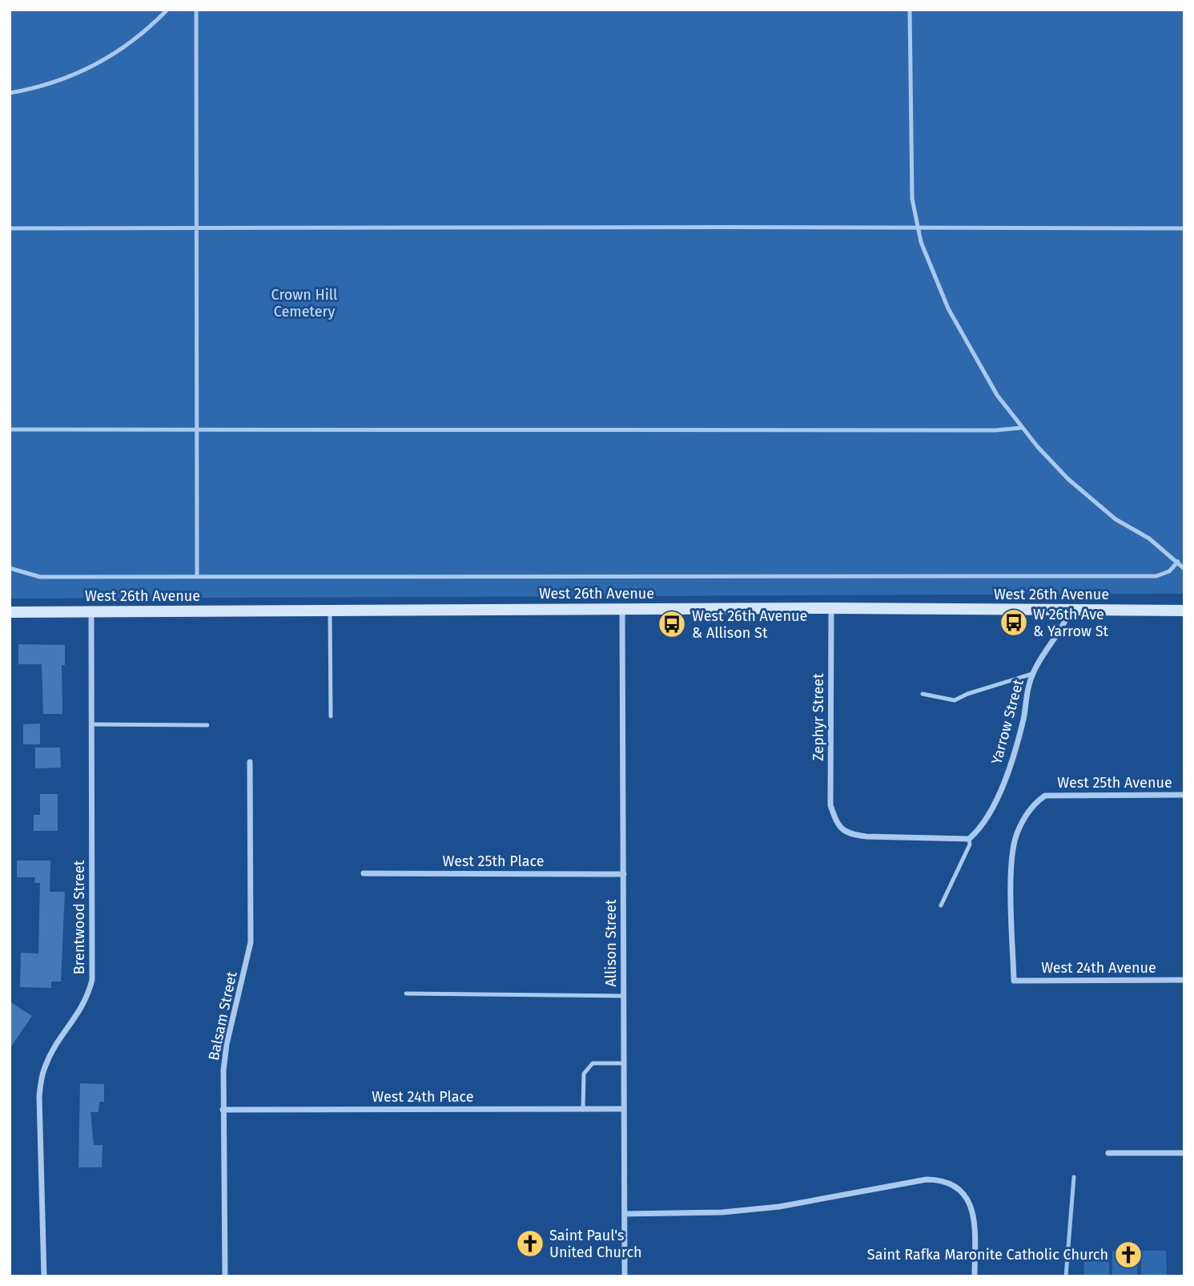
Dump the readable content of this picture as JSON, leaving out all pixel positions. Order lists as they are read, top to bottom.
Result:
{
  "streets": {
    "street": [
      "West 26th Avenue",
      "Zephyr Street",
      "Yarrow Street",
      "West 25th Avenue",
      "West 25th Place",
      "Brentwood Street",
      "Allison Street",
      "West 24th Avenue",
      "Balsam Street",
      "West 24th Place"
    ]
  },
  "crossings": [
    ["West 26th Avenue", "Zephyr Street"],
    ["West 26th Avenue", "Yarrow Street"],
    ["West 26th Avenue", "Brentwood Street"],
    ["West 26th Avenue", "Allison Street"],
    ["Zephyr Street", "Yarrow Street"],
    ["West 25th Avenue", "West 24th Avenue"],
    ["West 25th Place", "Allison Street"],
    ["Allison Street", "West 24th Place"],
    ["Balsam Street", "West 24th Place"]
  ],
  "parks": ["Crown Hill Cemetery"],
  "places": {
    "bus stop": ["W 26th Ave & Yarrow St", "West 26th Avenue & Allison St"],
    "church": ["Saint Paul's United Church", "Saint Rafka Maronite Catholic Church"]
  }
}
